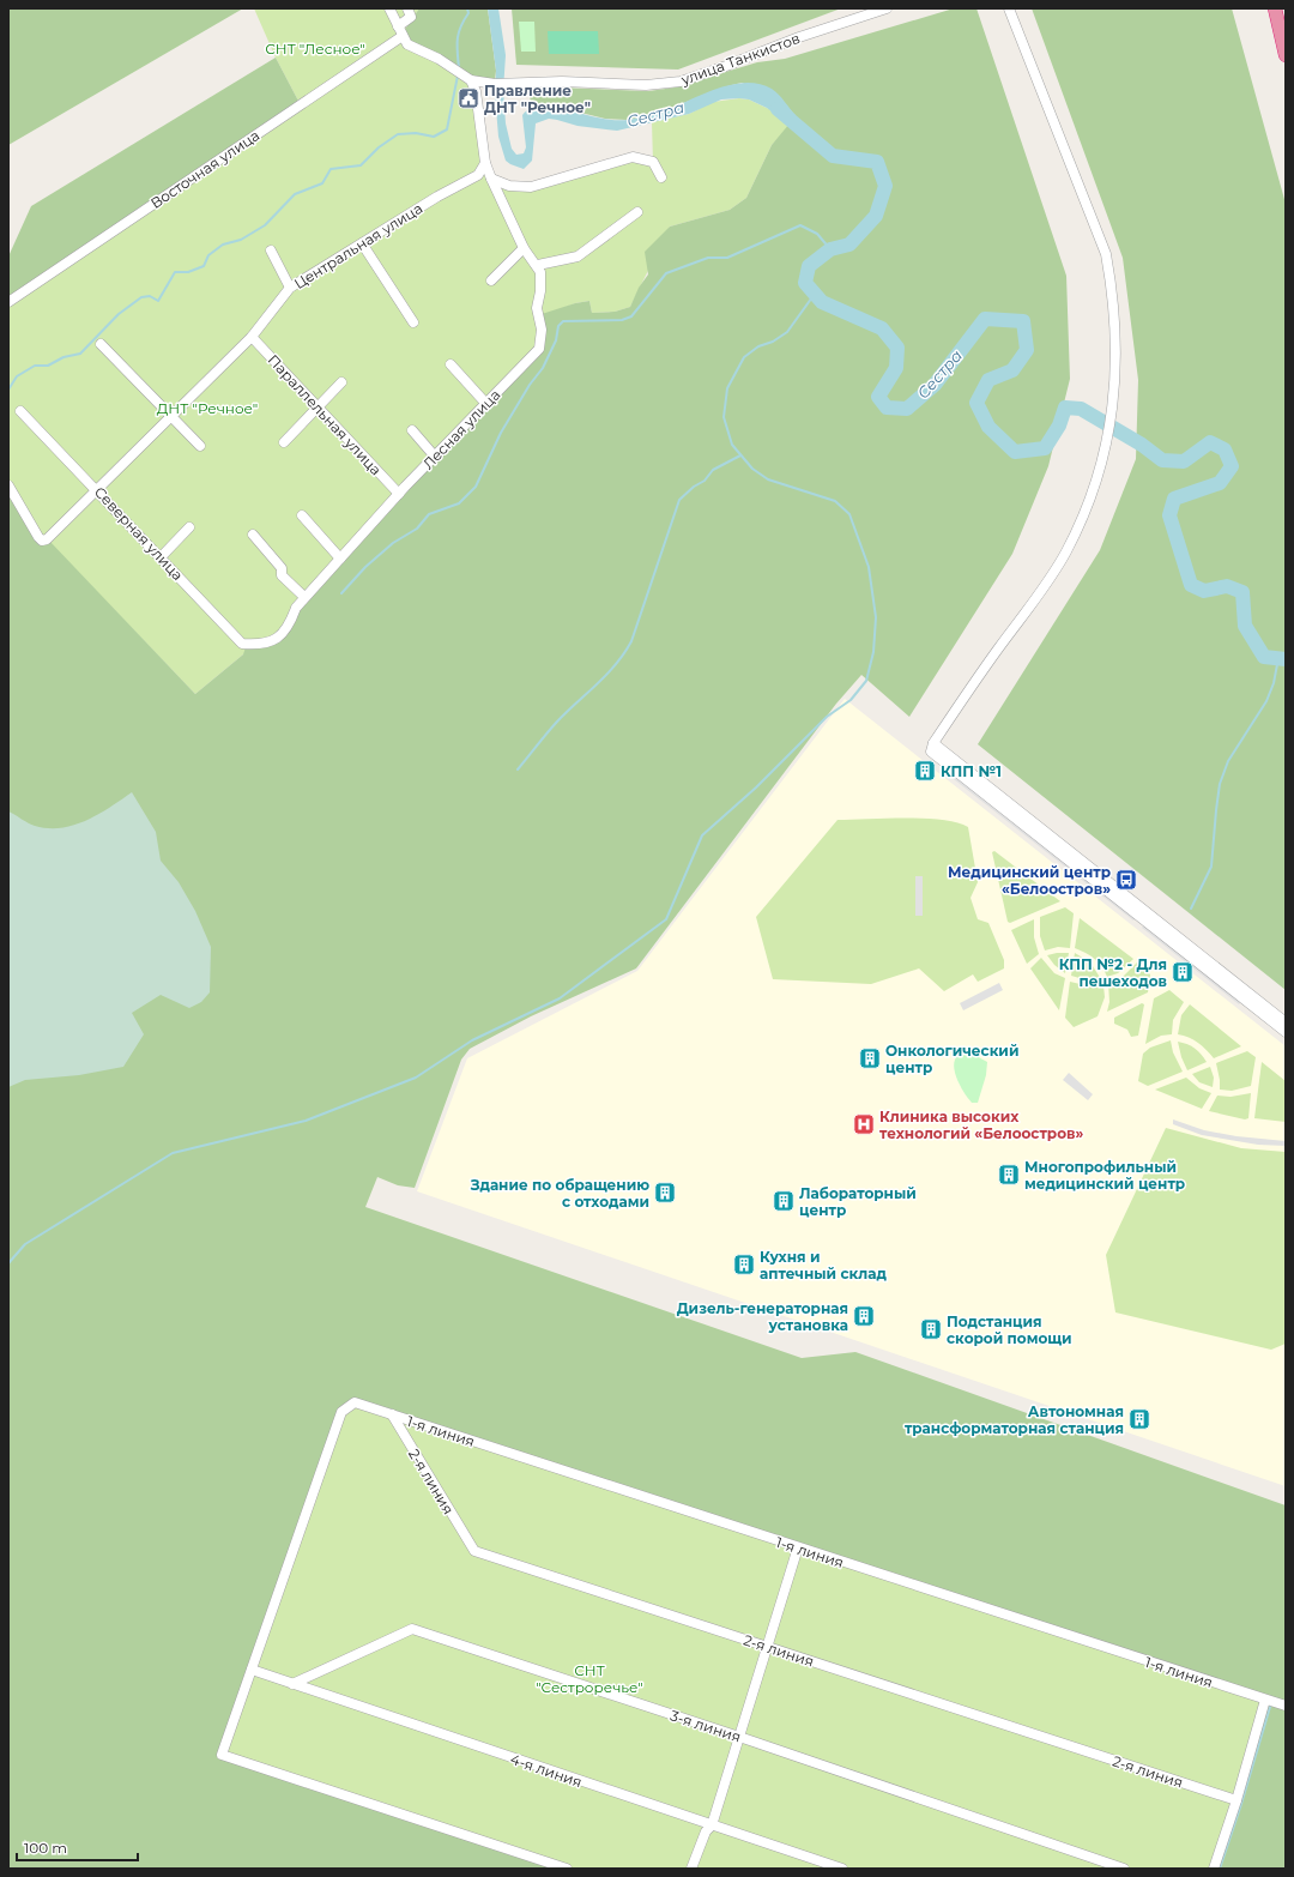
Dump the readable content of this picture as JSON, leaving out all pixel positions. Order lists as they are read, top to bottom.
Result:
{
  "streets": {
    "street": [
      "улица Танкистов",
      "Восточная улица",
      "Центральная улица",
      "Параллельная улица",
      "Лесная улица",
      "Северная улица",
      "1-я линия",
      "2-я линия",
      "3-я линия",
      "4-я линия"
    ]
  },
  "crossings": [
    ["улица Танкистов", "Лесная улица"],
    ["Центральная улица", "Параллельная улица"],
    ["Центральная улица", "Лесная улица"],
    ["Центральная улица", "Северная улица"],
    ["Параллельная улица", "Лесная улица"],
    ["Лесная улица", "Северная улица"],
    ["1-я линия", "2-я линия"],
    ["1-я линия", "4-я линия"],
    ["3-я линия", "4-я линия"]
  ],
  "water": ["Сестра"],
  "parks": ["СНТ \"Лесное\"", "ДНТ \"Речное\"", "СНТ \"Сестроречье\""],
  "places": {
    "public building": ["Правление ДНТ \"Речное\""],
    "building": [
      "КПП №1",
      "КПП №2 - Для пешеходов",
      "Онкологический центр",
      "Многопрофильный медицинский центр",
      "Здание по обращению с отходами",
      "Лабораторный центр",
      "Кухня и аптечный склад",
      "Дизель-генераторная установка",
      "Подстанция скорой помощи",
      "Автономная трансформаторная станция"
    ],
    "bus stop": ["Медицинский центр «Белоостров»"],
    "hospital": ["Клиника высоких технологий «Белоостров»"]
  },
  "scale_bar": "100 m"
}
